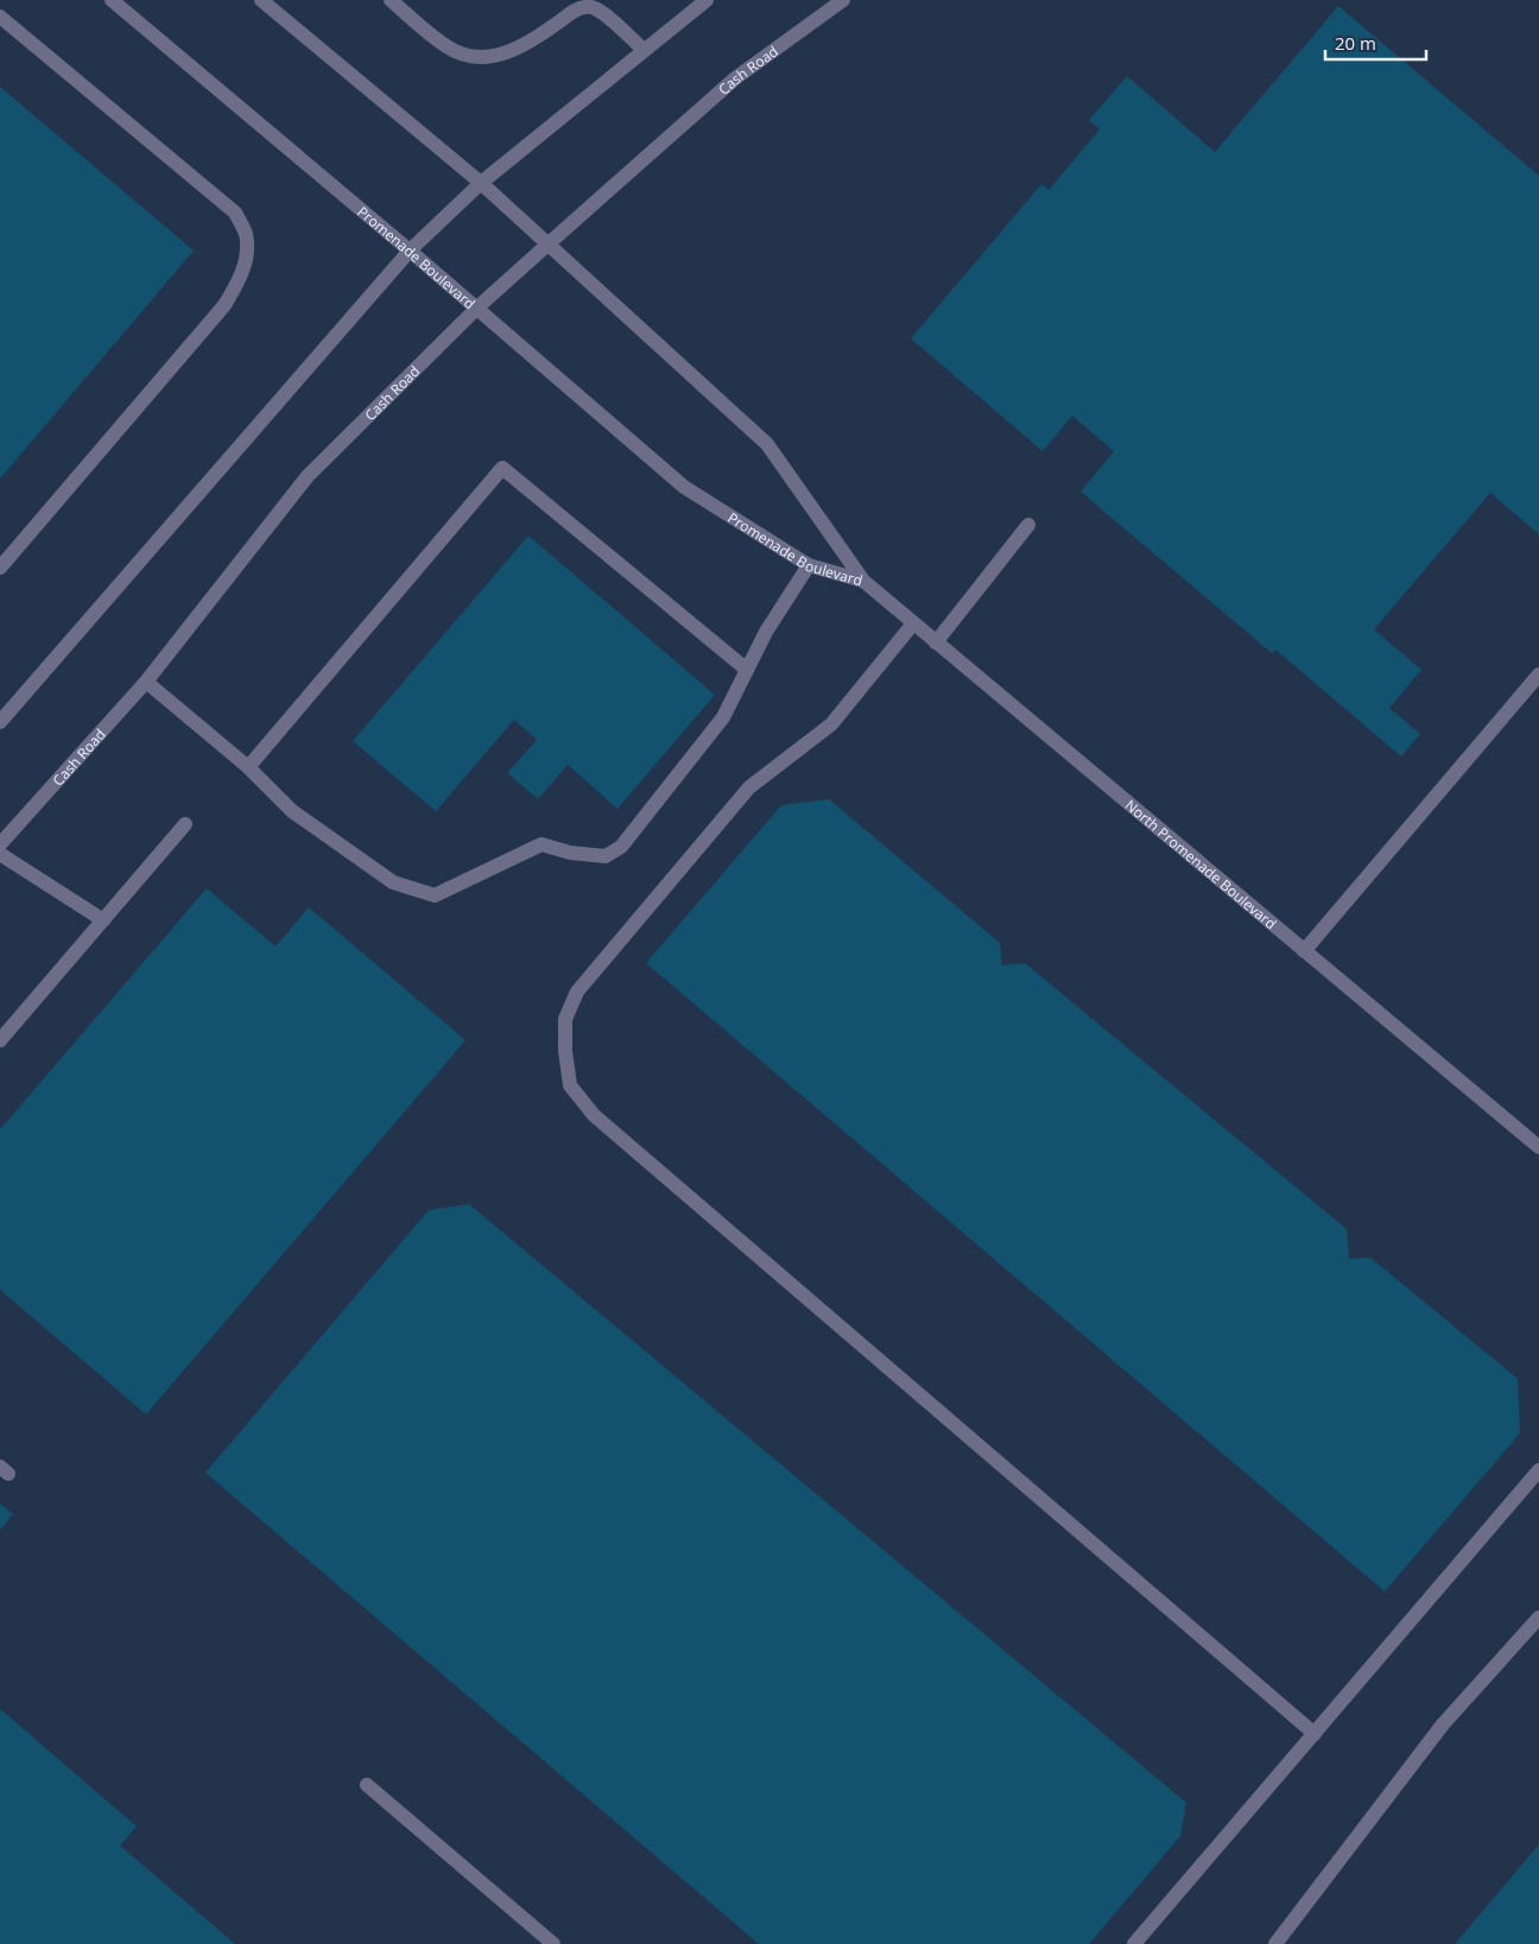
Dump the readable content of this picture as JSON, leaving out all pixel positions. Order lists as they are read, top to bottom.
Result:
{
  "streets": {
    "street": ["Cash Road", "Promenade Boulevard", "North Promenade Boulevard"]
  },
  "crossings": [
    ["Cash Road", "Promenade Boulevard"],
    ["Promenade Boulevard", "North Promenade Boulevard"]
  ],
  "scale_bar": "20 m"
}
